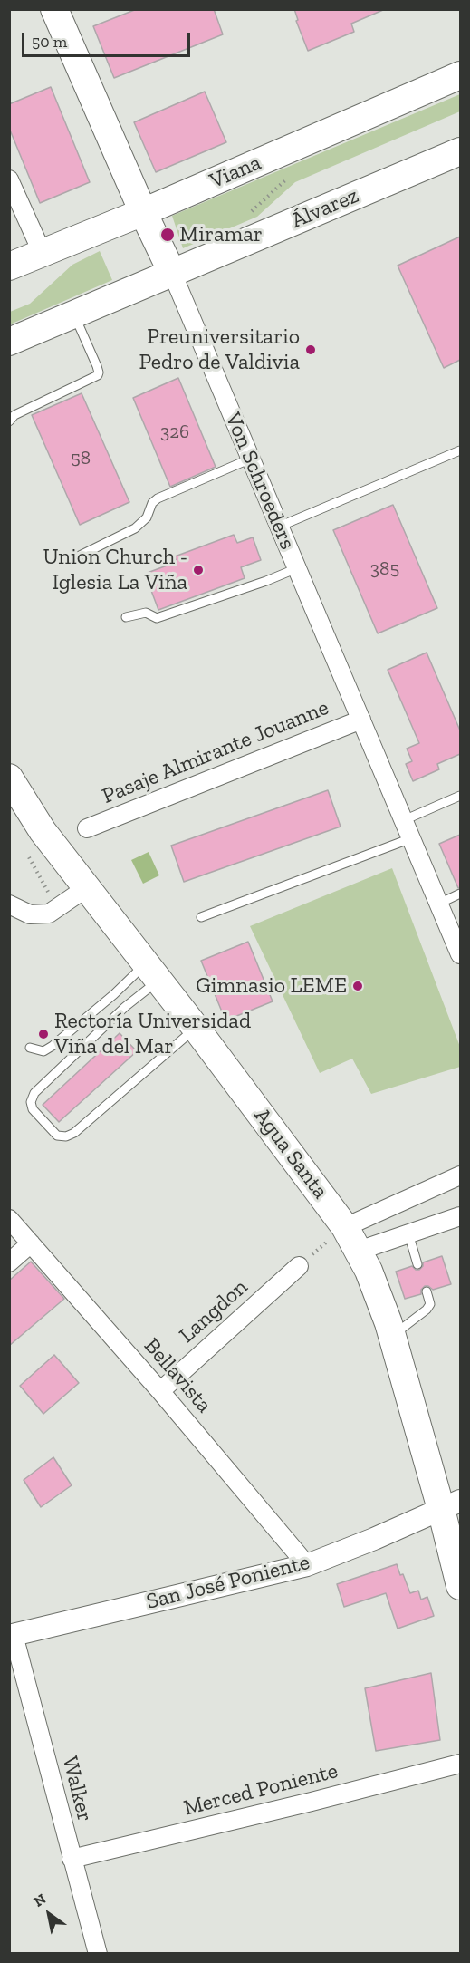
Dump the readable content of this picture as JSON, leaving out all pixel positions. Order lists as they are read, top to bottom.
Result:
{
  "streets": {
    "main road": [
      "Viana",
      "Álvarez",
      "Von Schroeders",
      "Agua Santa"
    ],
    "street": [
      "Pasaje Almirante Jouanne",
      "Langdon",
      "Bellavista",
      "San José Poniente",
      "Walker",
      "Merced Poniente"
    ]
  },
  "crossings": [
    ["Viana", "Von Schroeders"],
    ["Álvarez", "Von Schroeders"],
    ["Von Schroeders", "Pasaje Almirante Jouanne"],
    ["Agua Santa", "San José Poniente"],
    ["Langdon", "Bellavista"],
    ["Bellavista", "San José Poniente"],
    ["San José Poniente", "Walker"],
    ["Walker", "Merced Poniente"]
  ],
  "places": [
    "Miramar",
    "Preuniversitario Pedro de Valdivia",
    "Union Church - Iglesia La Viña",
    "Gimnasio LEME",
    "Rectoría Universidad Viña del Mar"
  ],
  "house_numbers": ["326", "58", "385"],
  "scale_bar": "50 m",
  "north": "top left"
}
